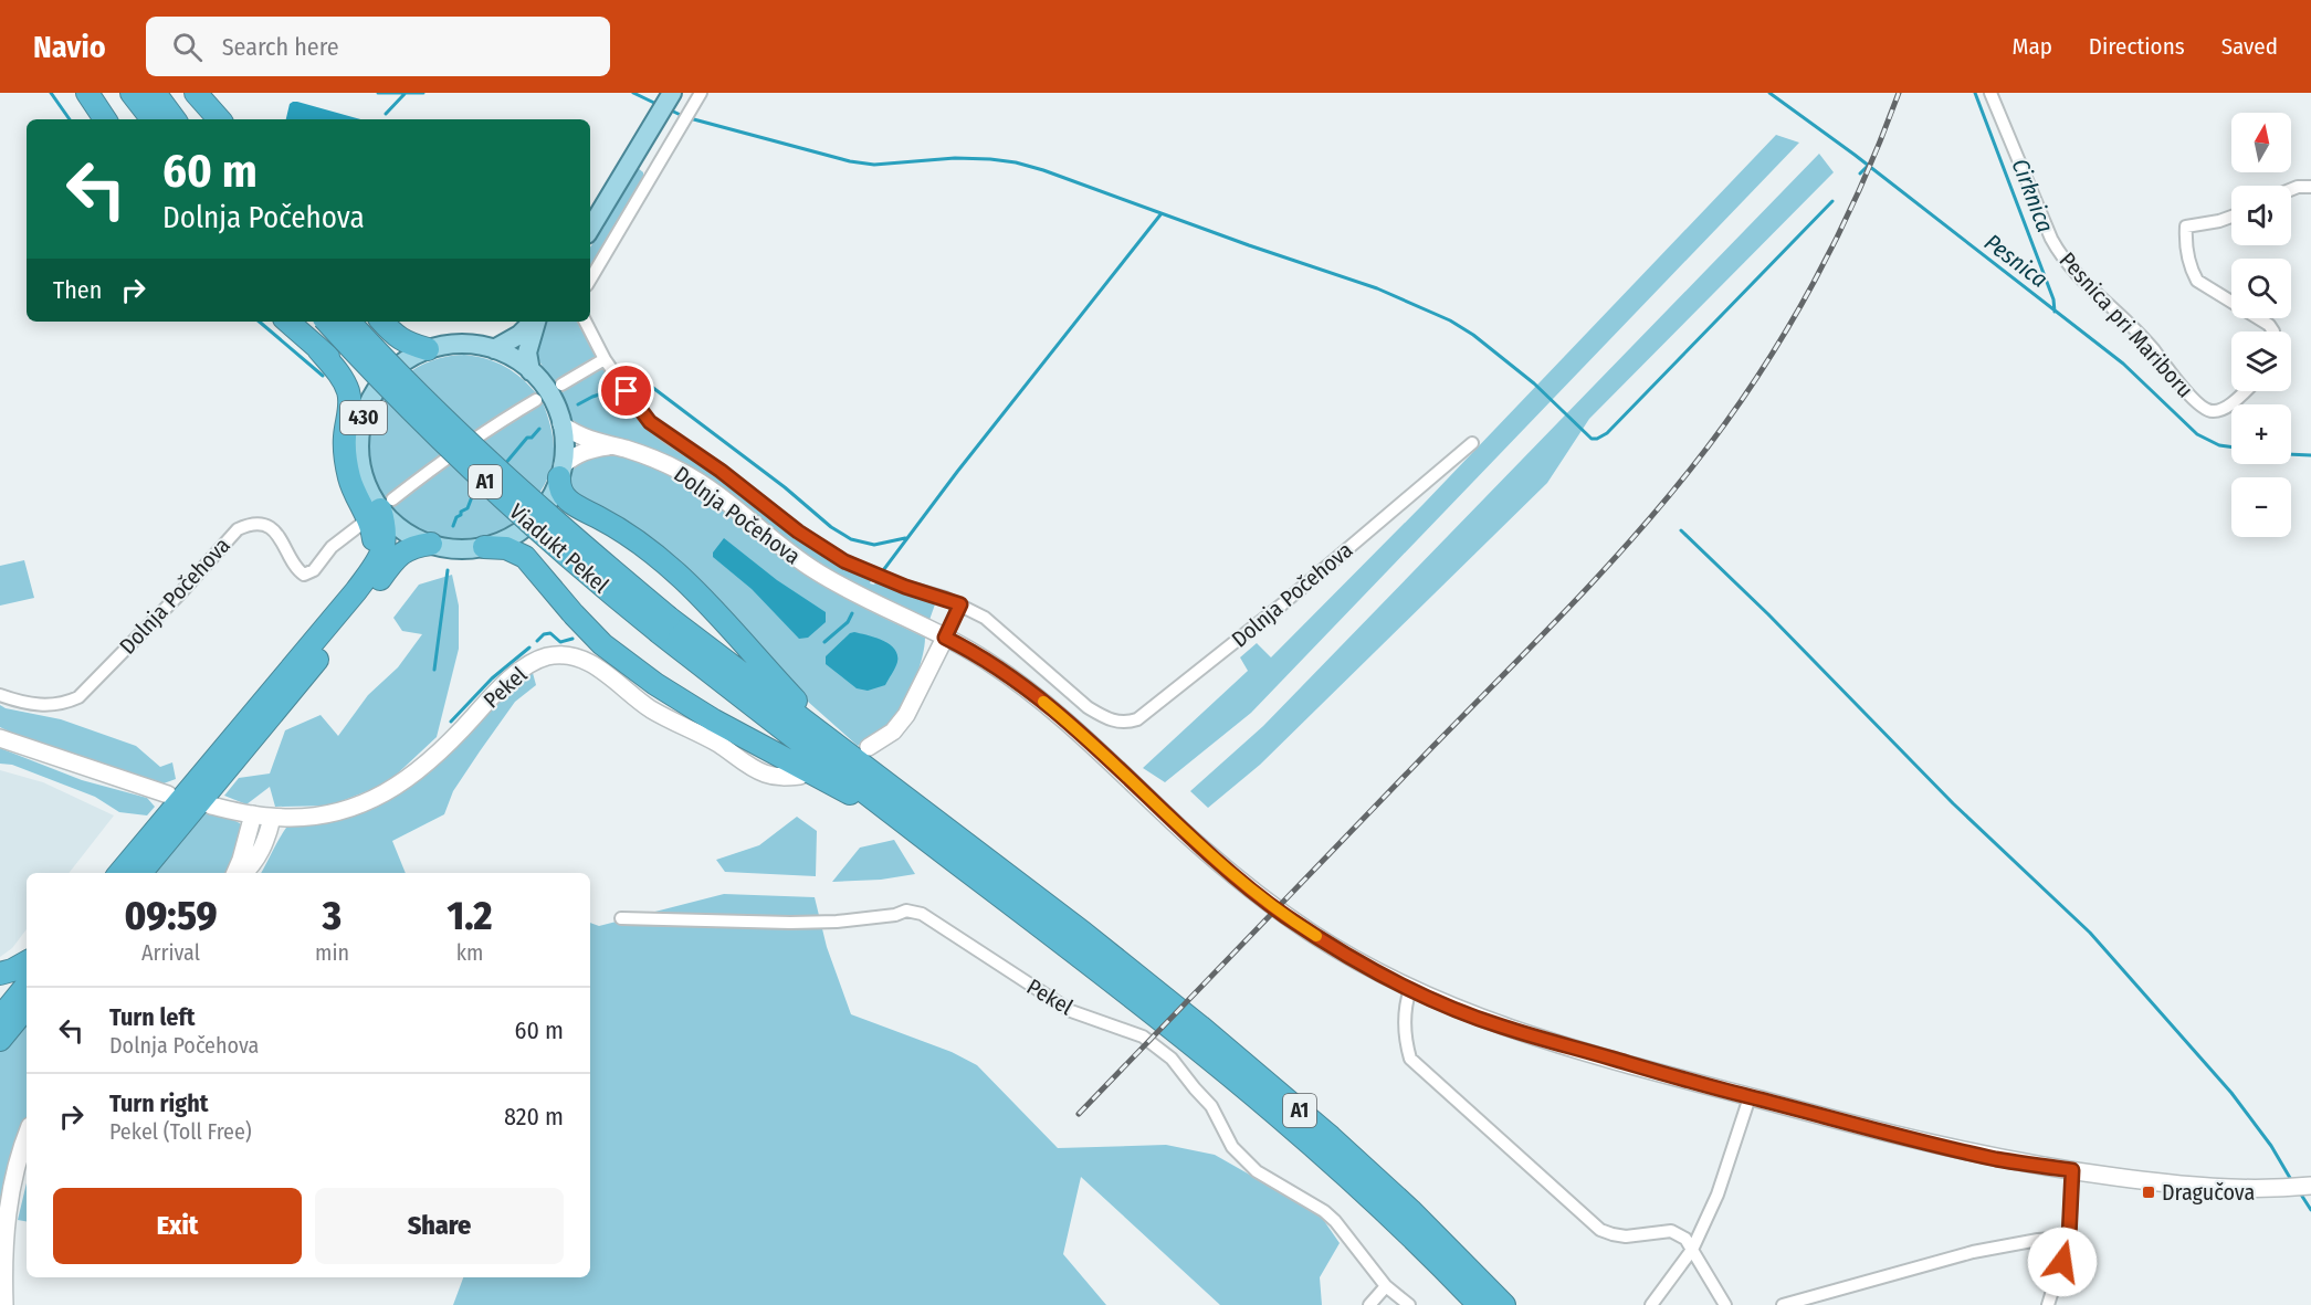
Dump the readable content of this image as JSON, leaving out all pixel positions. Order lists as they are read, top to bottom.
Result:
{
  "streets": {
    "highway": ["430", "A1", "Viadukt Pekel"],
    "main road": ["Dolnja Počehova", "Pekel"],
    "street": ["Pesnica pri Mariboru"]
  },
  "crossings": [
    ["430", "Dolnja Počehova"],
    ["A1", "Viadukt Pekel"]
  ],
  "water": ["Cirknica", "Pesnica"],
  "places": {
    "transit": ["Dragučova"]
  },
  "north": "top",
  "page": {
    "header": "Navio",
    "search": "Search here",
    "nav": ["Map", "Directions", "Saved"],
    "map_buttons": ["+", "−"],
    "turn": ["60 m", "Dolnja Počehova"],
    "then": "Then",
    "eta": [
      "09:59",
      "Arrival",
      "3",
      "min",
      "1.2",
      "km"
    ],
    "list": [
      {
        "name": "Turn left",
        "note": "Dolnja Počehova",
        "value": "60 m"
      },
      {
        "name": "Turn right",
        "note": "Pekel (Toll Free)",
        "value": "820 m"
      }
    ],
    "buttons": ["Exit", "Share"]
  }
}
